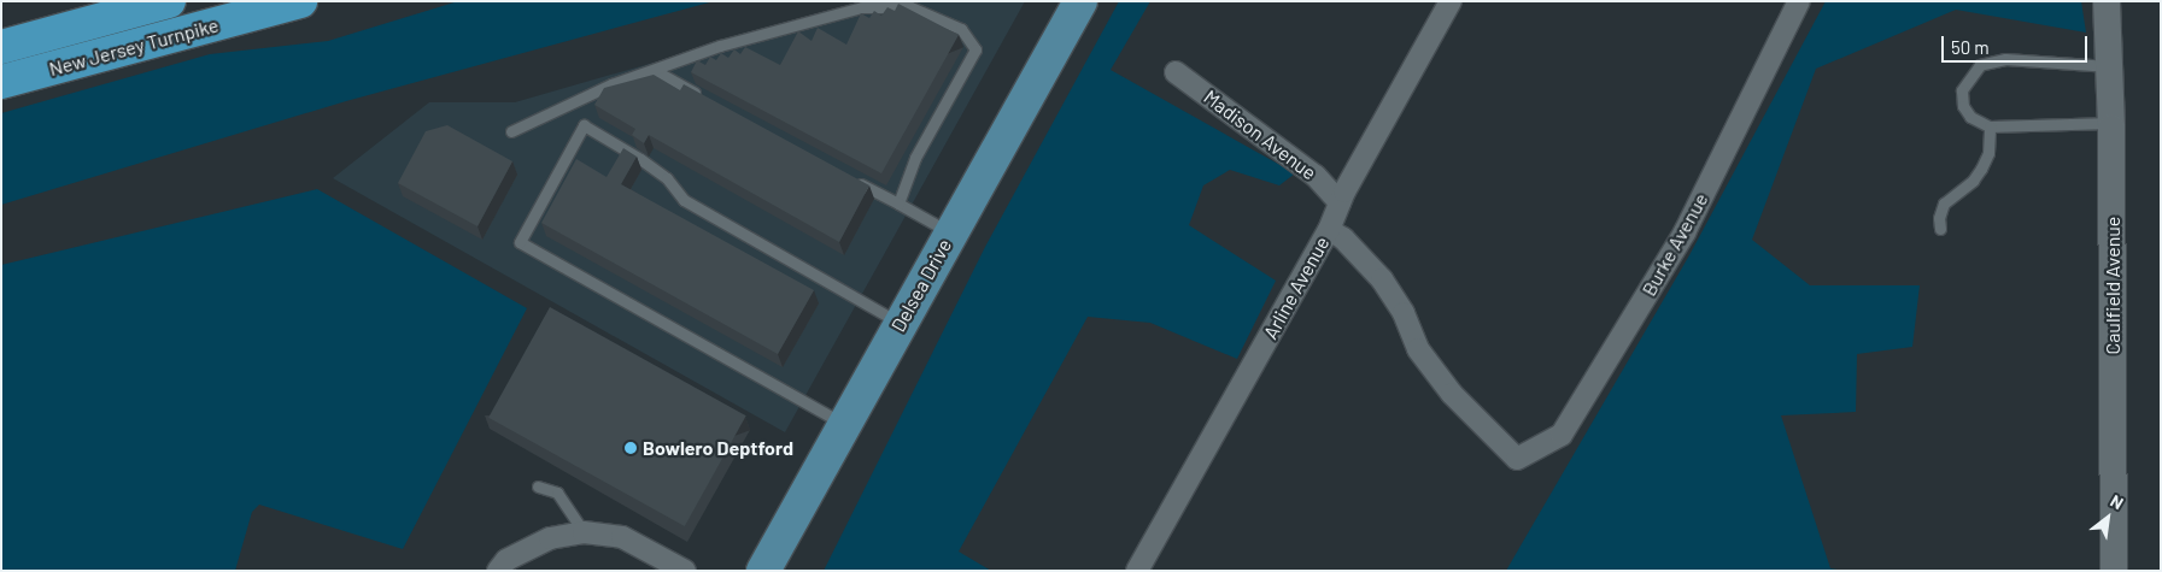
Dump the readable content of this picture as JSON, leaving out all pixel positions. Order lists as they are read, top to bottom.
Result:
{
  "streets": {
    "highway": ["New Jersey Turnpike"],
    "main road": ["Delsea Drive"],
    "street": [
      "Madison Avenue",
      "Burke Avenue",
      "Caulfield Avenue",
      "Arline Avenue"
    ]
  },
  "crossings": [
    ["Madison Avenue", "Arline Avenue"],
    ["Burke Avenue", "Arline Avenue"]
  ],
  "places": ["Bowlero Deptford"],
  "scale_bar": "50 m",
  "north": "top right"
}
